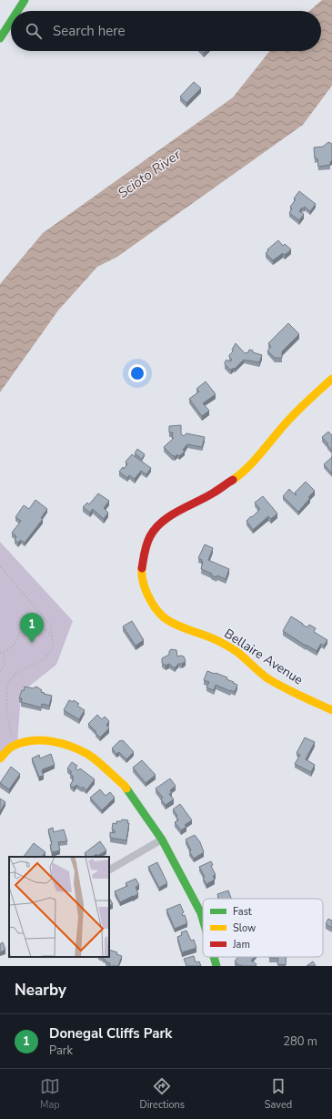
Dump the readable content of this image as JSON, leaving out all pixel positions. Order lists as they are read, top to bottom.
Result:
{
  "streets": {
    "street": ["Bellaire Avenue"]
  },
  "water": ["Scioto River"],
  "legend": ["Fast", "Slow", "Jam"],
  "page": {
    "search": "Search here",
    "pins": "1",
    "heading": "Nearby",
    "list": [
      {
        "mark": "1",
        "name": "Donegal Cliffs Park",
        "note": "Park",
        "value": "280 m"
      }
    ],
    "nav": ["Map", "Directions", "Saved"]
  }
}
